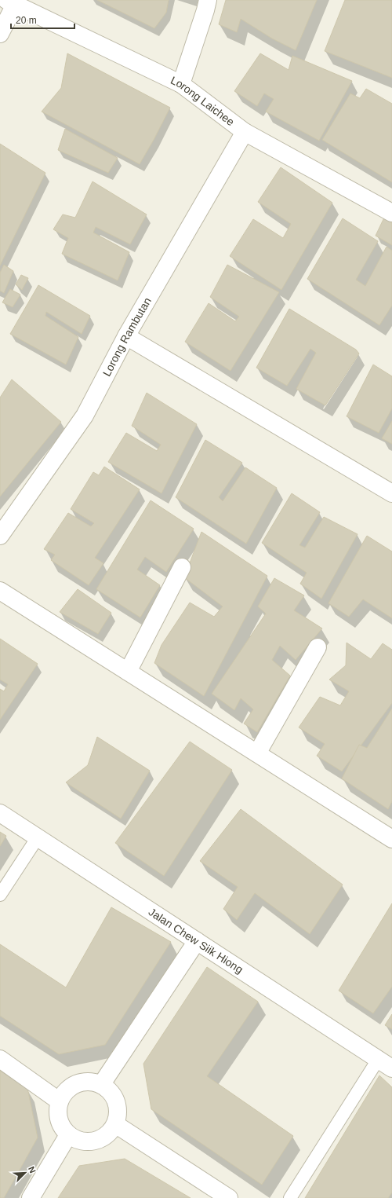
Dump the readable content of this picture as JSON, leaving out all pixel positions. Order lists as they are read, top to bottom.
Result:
{
  "streets": {
    "street": ["Lorong Laichee", "Lorong Rambutan", "Jalan Chew Siik Hiong"]
  },
  "crossings": [
    ["Lorong Laichee", "Lorong Rambutan"]
  ],
  "scale_bar": "20 m",
  "north": "top right"
}
